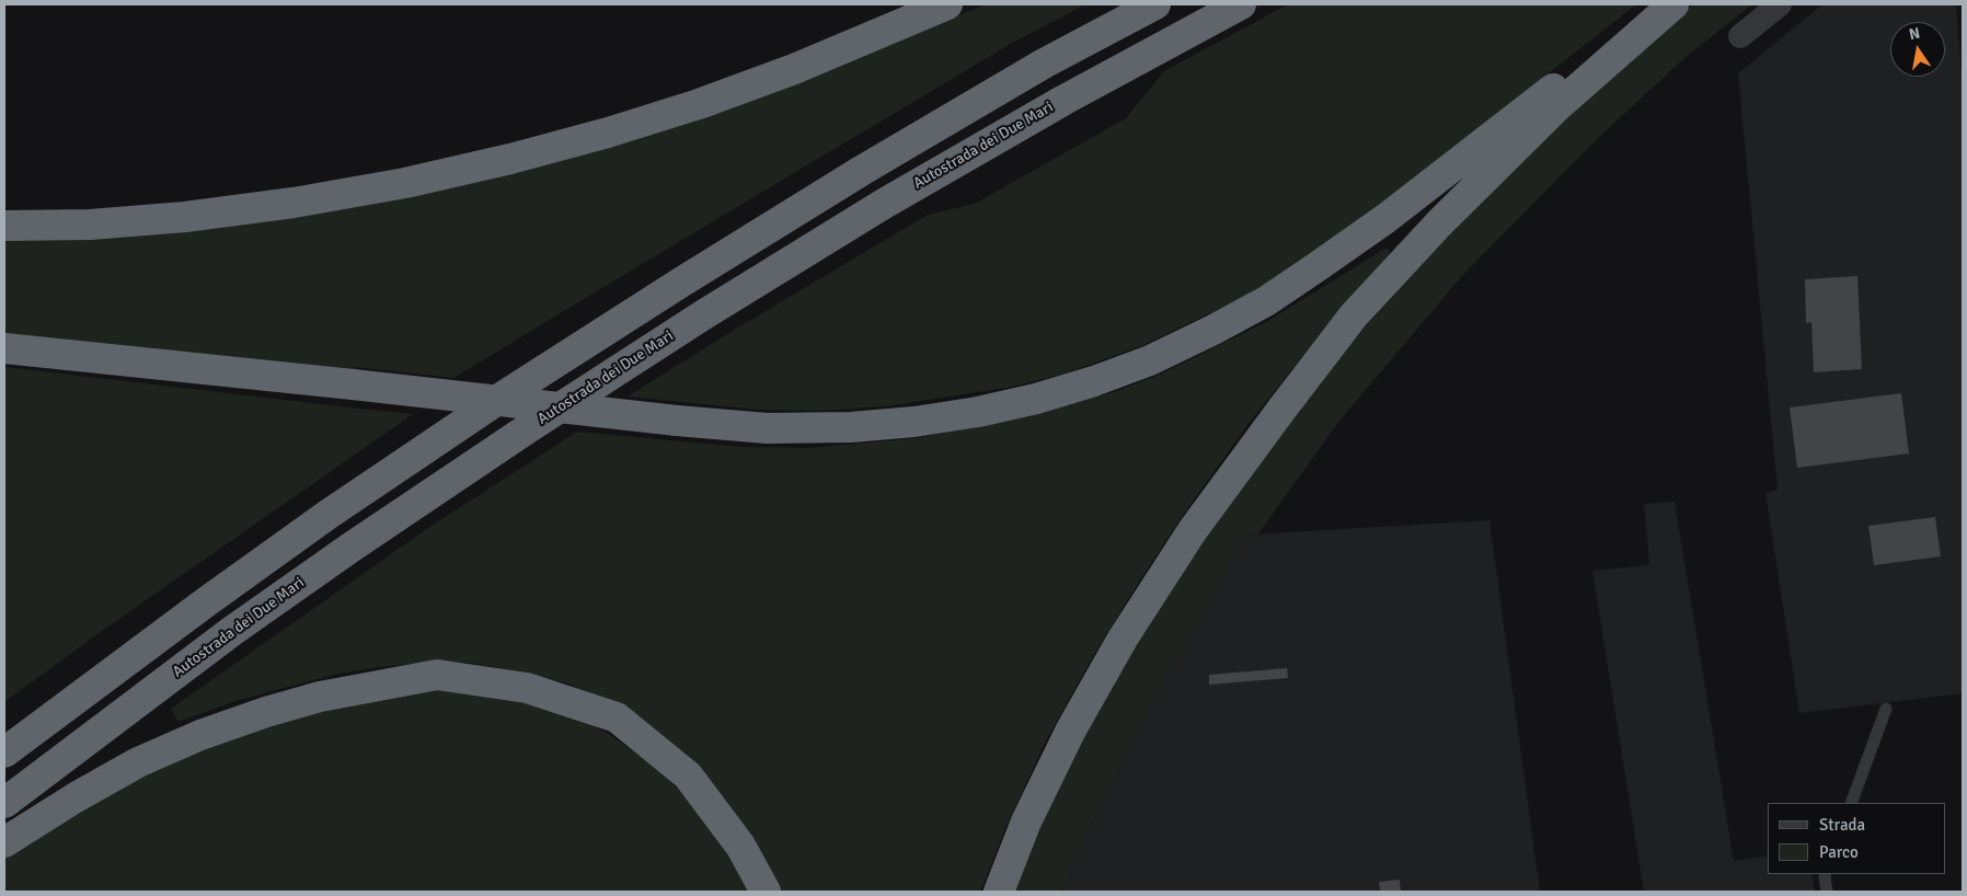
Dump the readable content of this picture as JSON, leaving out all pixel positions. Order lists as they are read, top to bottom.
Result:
{
  "streets": {
    "highway": ["Autostrada dei Due Mari"]
  },
  "legend": ["Strada", "Parco"],
  "north": "top"
}
